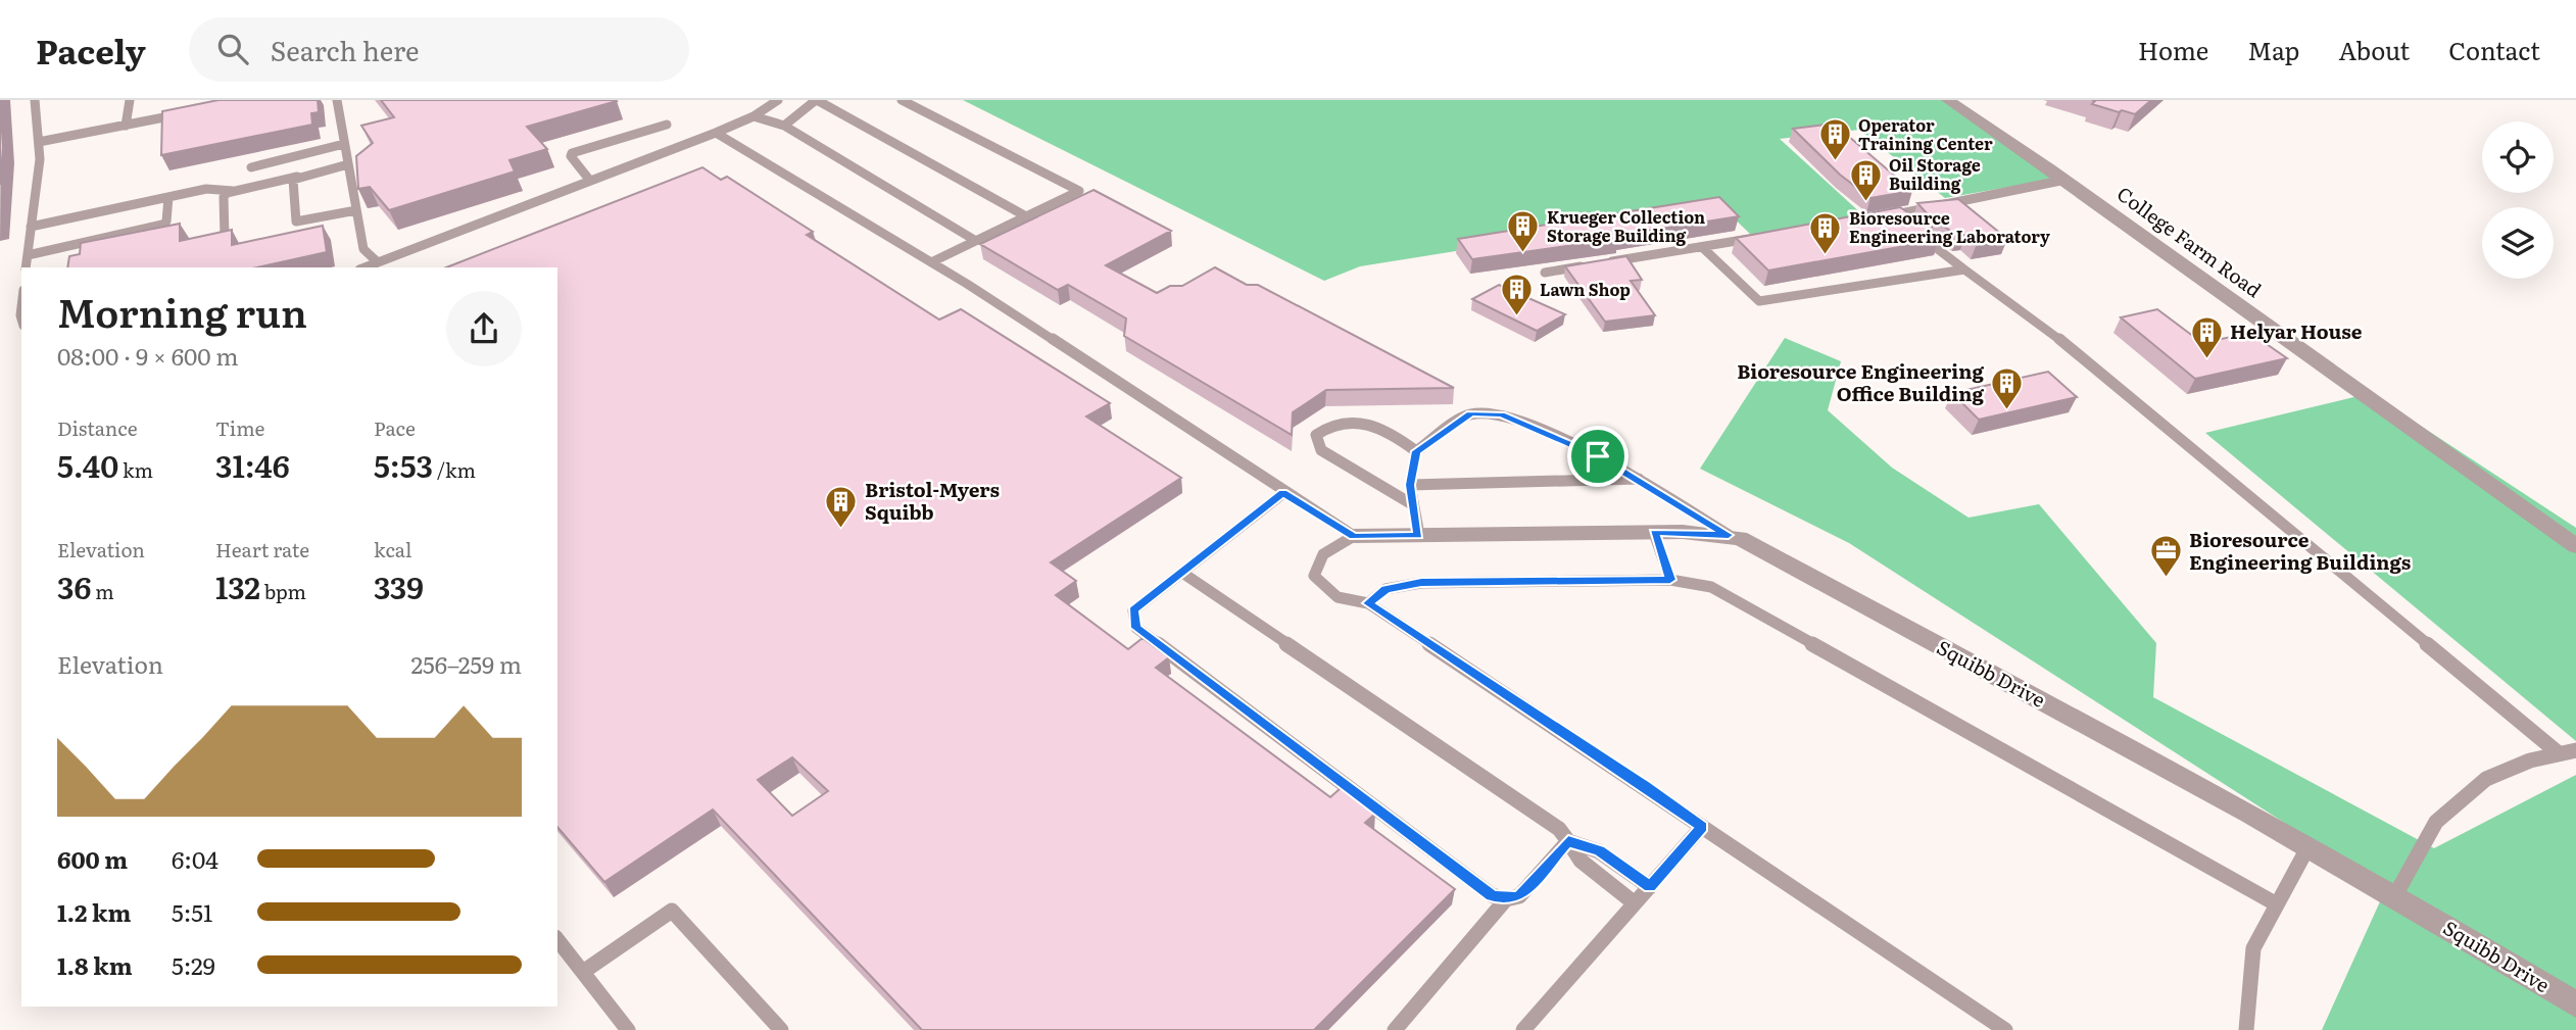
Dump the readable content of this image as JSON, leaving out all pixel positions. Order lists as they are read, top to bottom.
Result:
{
  "streets": {
    "street": ["College Farm Road", "Squibb Drive"]
  },
  "places": {
    "building": [
      "Operator Training Center",
      "Oil Storage Building",
      "Krueger Collection Storage Building",
      "Bioresource Engineering Laboratory",
      "Lawn Shop",
      "Helyar House",
      "Bioresource Engineering Office Building",
      "Bristol-Myers Squibb"
    ],
    "office": ["Bioresource Engineering Buildings"]
  },
  "page": {
    "header": "Pacely",
    "search": "Search here",
    "nav": [
      "Home",
      "Map",
      "About",
      "Contact"
    ],
    "heading": ["Morning run", "08:00 · 9 × 600 m"],
    "stats": [
      ["Distance", "5.40 km"],
      ["Time", "31:46"],
      ["Pace", "5:53 /km"],
      ["Elevation", "36 m"],
      ["Heart rate", "132 bpm"],
      ["kcal", "339"]
    ],
    "chart": ["Elevation", "256–259 m"],
    "list": [
      {
        "name": "600 m",
        "note": "6:04"
      },
      {
        "name": "1.2 km",
        "note": "5:51"
      },
      {
        "name": "1.8 km",
        "note": "5:29"
      }
    ]
  }
}
